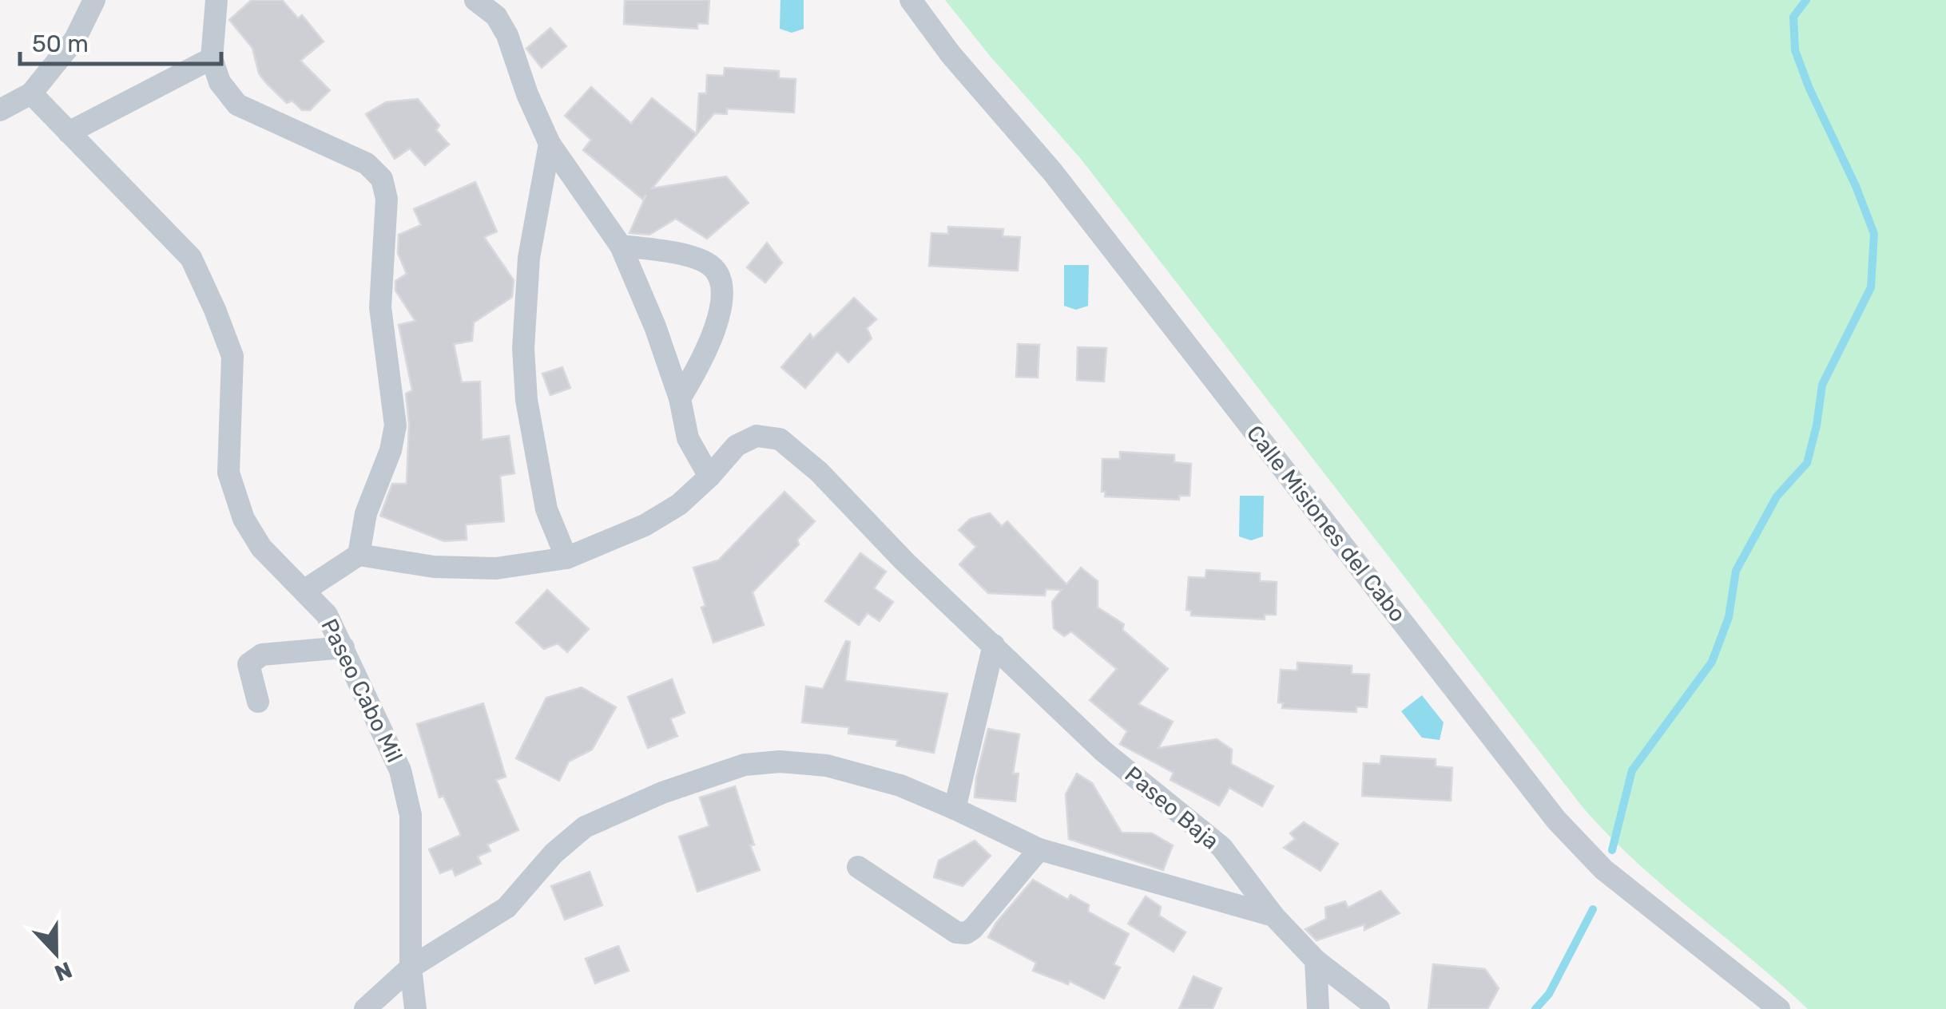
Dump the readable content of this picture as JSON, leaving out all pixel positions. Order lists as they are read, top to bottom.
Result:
{
  "streets": {
    "street": ["Calle Misiones del Cabo", "Paseo Cabo Mil", "Paseo Baja"]
  },
  "scale_bar": "50 m",
  "north": "bottom"
}
